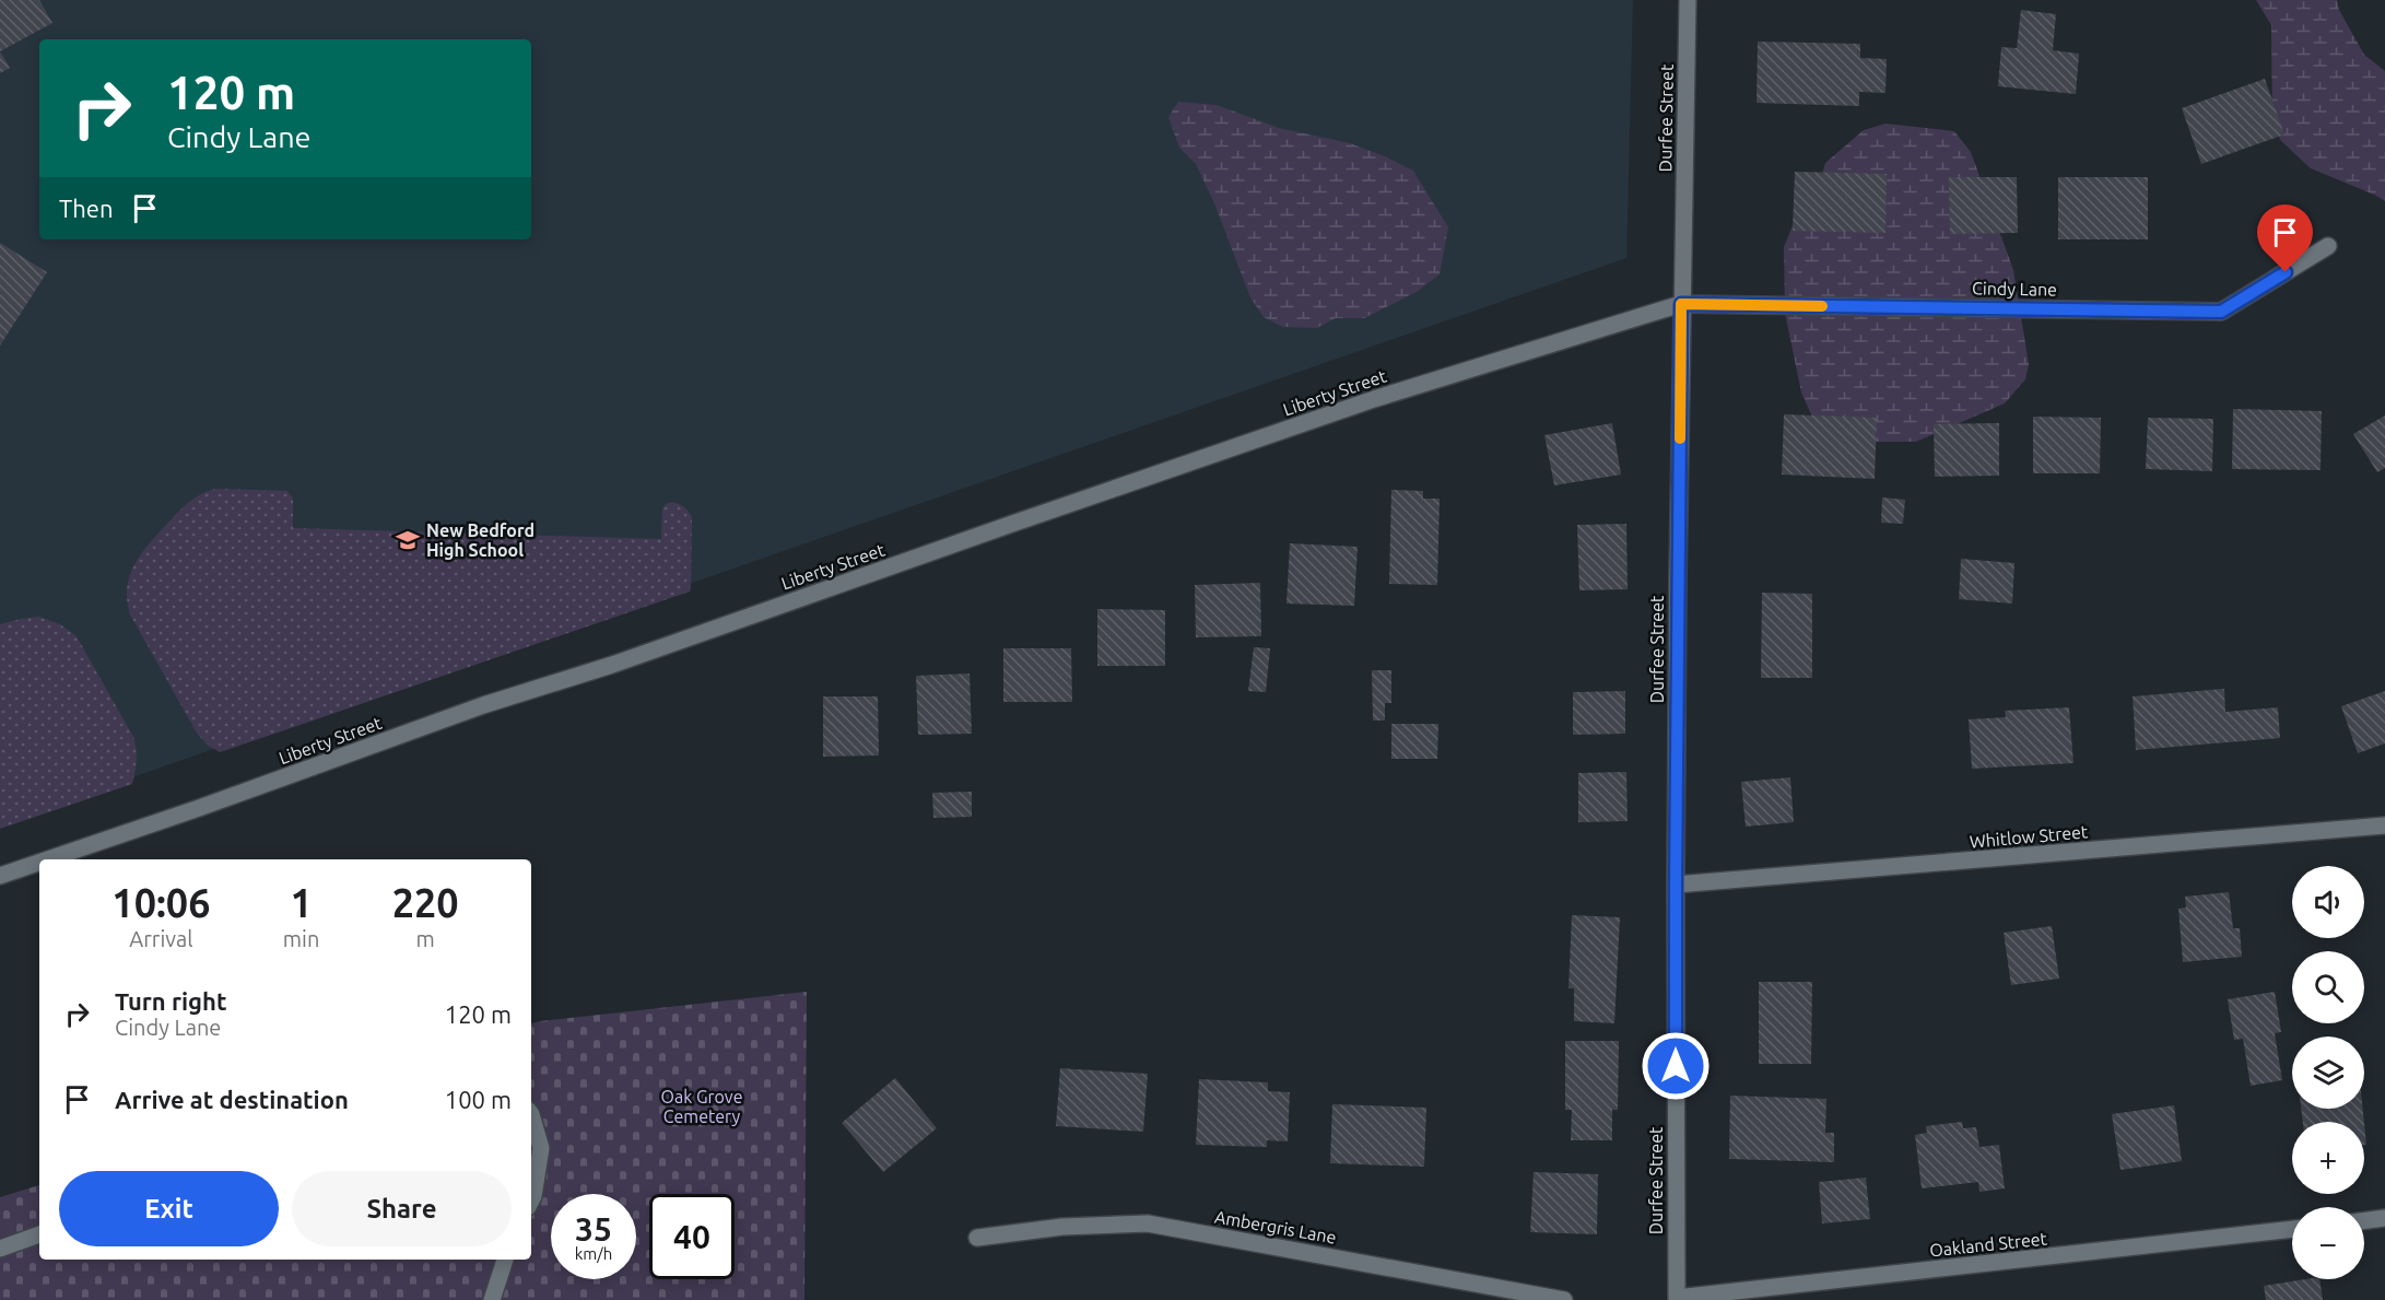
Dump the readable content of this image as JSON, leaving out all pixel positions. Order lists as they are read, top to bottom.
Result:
{
  "streets": {
    "street": [
      "Durfee Street",
      "Cindy Lane",
      "Liberty Street",
      "Whitlow Street",
      "Ambergris Lane",
      "Oakland Street"
    ]
  },
  "crossings": [
    ["Durfee Street", "Cindy Lane"],
    ["Durfee Street", "Liberty Street"],
    ["Durfee Street", "Whitlow Street"],
    ["Durfee Street", "Oakland Street"],
    ["Cindy Lane", "Liberty Street"]
  ],
  "parks": ["Oak Grove Cemetery"],
  "places": {
    "school or university": ["New Bedford High School"]
  },
  "page": {
    "turn": ["120 m", "Cindy Lane"],
    "then": "Then",
    "eta": [
      "10:06",
      "Arrival",
      "1",
      "min",
      "220",
      "m"
    ],
    "map_buttons": ["+", "−"],
    "list": [
      {
        "name": "Turn right",
        "note": "Cindy Lane",
        "value": "120 m"
      },
      {
        "name": "Arrive at destination",
        "value": "100 m"
      }
    ],
    "buttons": ["Exit", "Share"],
    "speed": "35 km/h",
    "limit": "40"
  }
}
